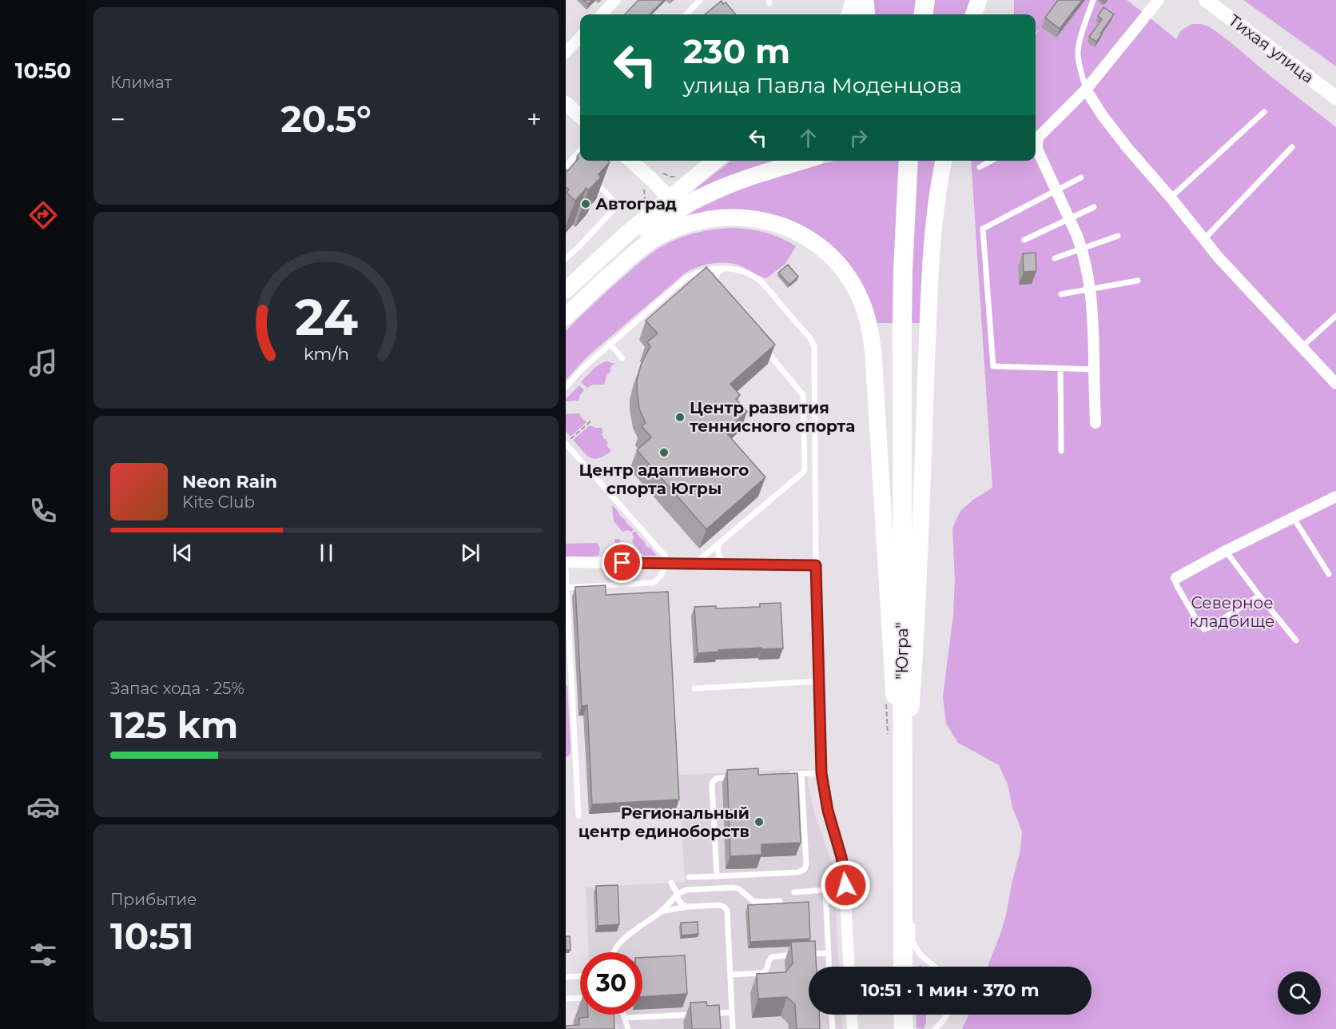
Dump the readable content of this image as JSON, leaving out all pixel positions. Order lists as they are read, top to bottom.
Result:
{
  "streets": {
    "highway": ["\"Югра\""],
    "main road": ["Тихая улица"]
  },
  "parks": ["Северное кладбище"],
  "places": [
    "Автоград",
    "Центр развития теннисного спорта",
    "Центр адаптивного спорта Югры",
    "Региональный центр единоборств"
  ],
  "page": {
    "tabs": "10:50",
    "tile": [
      "Климат",
      ["Запас хода · 25%", "125 km"],
      ["Прибытие", "10:51"]
    ],
    "turn": ["230 m", "улица Павла Моденцова"],
    "heat": ["−", "20.5°", "+"],
    "song": ["Neon Rain", "Kite Club"],
    "limit": "30",
    "trip": "10:51 · 1 мин · 370 m",
    "gauge": ["24", "km/h"]
  }
}
